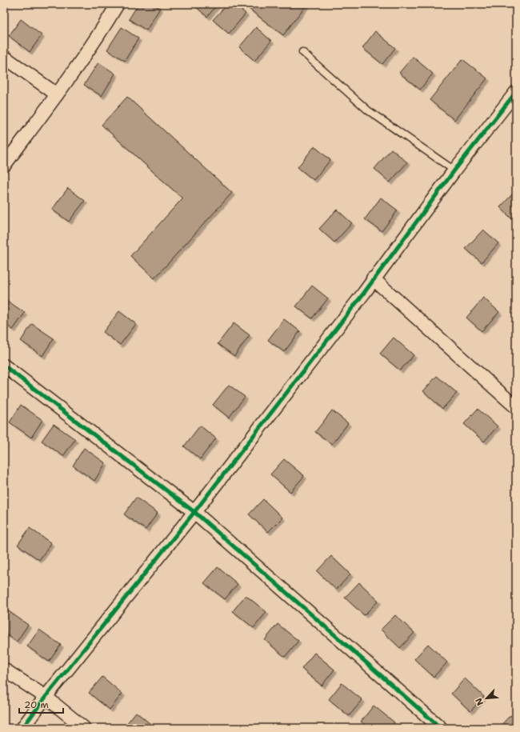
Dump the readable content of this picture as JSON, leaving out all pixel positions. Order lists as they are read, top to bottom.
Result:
{
  "scale_bar": "20 m",
  "north": "bottom left"
}
